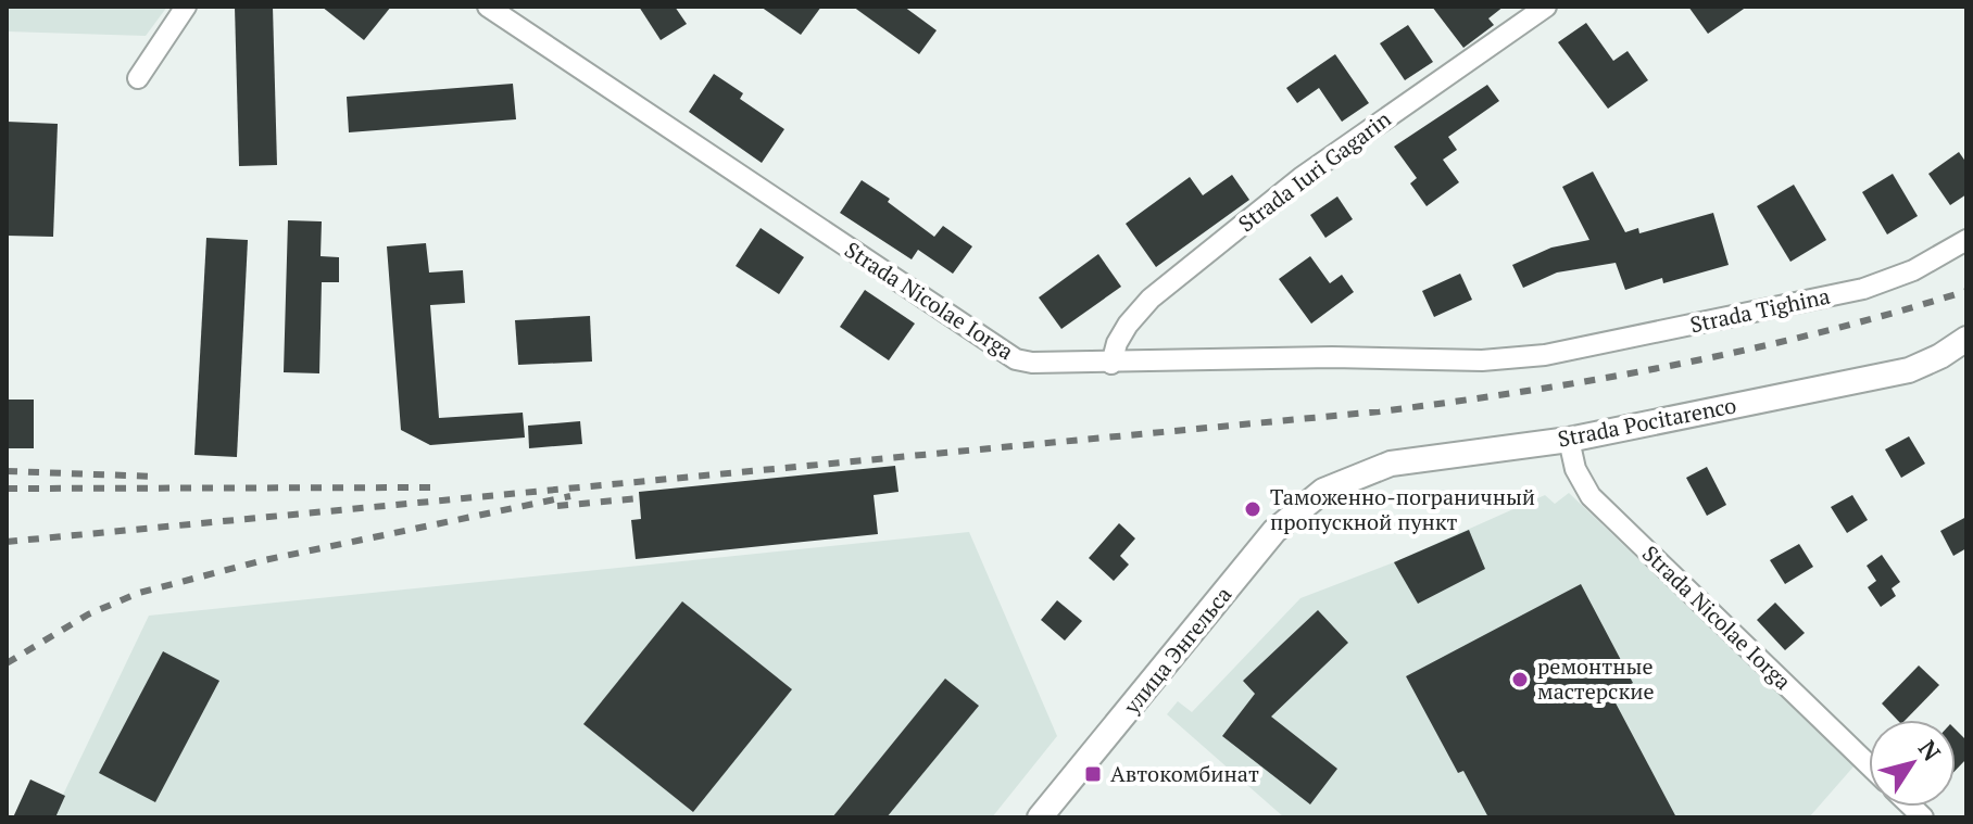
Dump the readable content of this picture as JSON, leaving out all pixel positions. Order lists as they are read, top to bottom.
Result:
{
  "streets": {
    "street": [
      "Strada Iuri Gagarin",
      "Strada Nicolae Iorga",
      "Strada Tighina",
      "Strada Pocitarenco",
      "улица Энгельса"
    ]
  },
  "crossings": [
    ["Strada Iuri Gagarin", "Strada Nicolae Iorga"],
    ["Strada Nicolae Iorga", "Strada Tighina"],
    ["Strada Nicolae Iorga", "Strada Pocitarenco"],
    ["Strada Pocitarenco", "улица Энгельса"]
  ],
  "places": {
    "other": ["Таможенно-пограничный пропускной пункт", "ремонтные мастерские"],
    "transit": ["Автокомбинат"]
  },
  "north": "top right"
}
